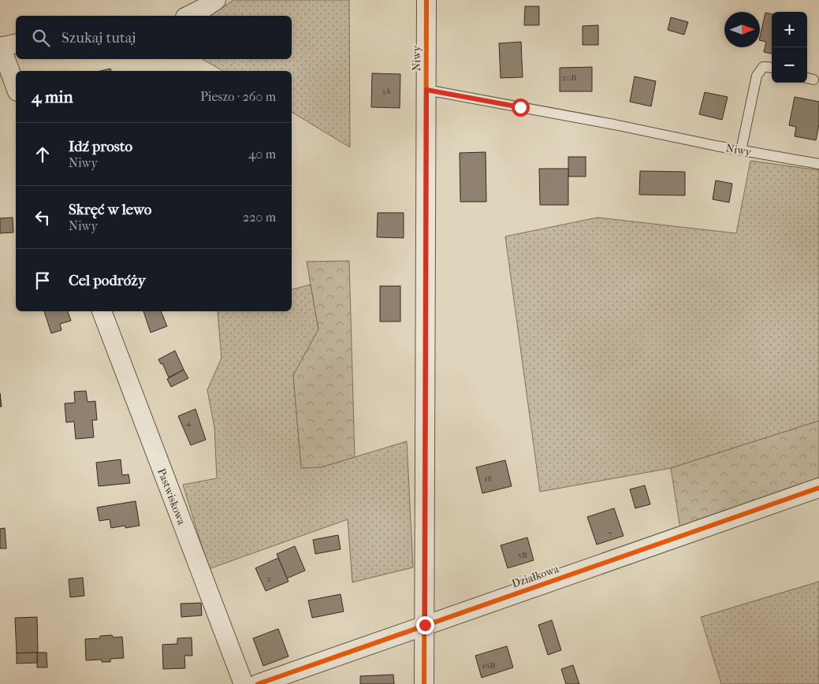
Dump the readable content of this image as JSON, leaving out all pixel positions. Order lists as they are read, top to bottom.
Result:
{
  "streets": {
    "street": ["Niwy", "Pastwiskowa", "Działkowa"]
  },
  "crossings": [
    ["Niwy", "Działkowa"]
  ],
  "house_numbers": [
    "20B",
    "3A",
    "4",
    "18",
    "7",
    "5B",
    "2",
    "16B"
  ],
  "north": "right",
  "page": {
    "map_buttons": ["+", "−"],
    "search": "Szukaj tutaj",
    "heading": ["4 min", "Pieszo · 260 m"],
    "list": [
      ["Idź prosto", "Niwy", "40 m"],
      ["Skręć w lewo", "Niwy", "220 m"],
      "Cel podróży"
    ]
  }
}
